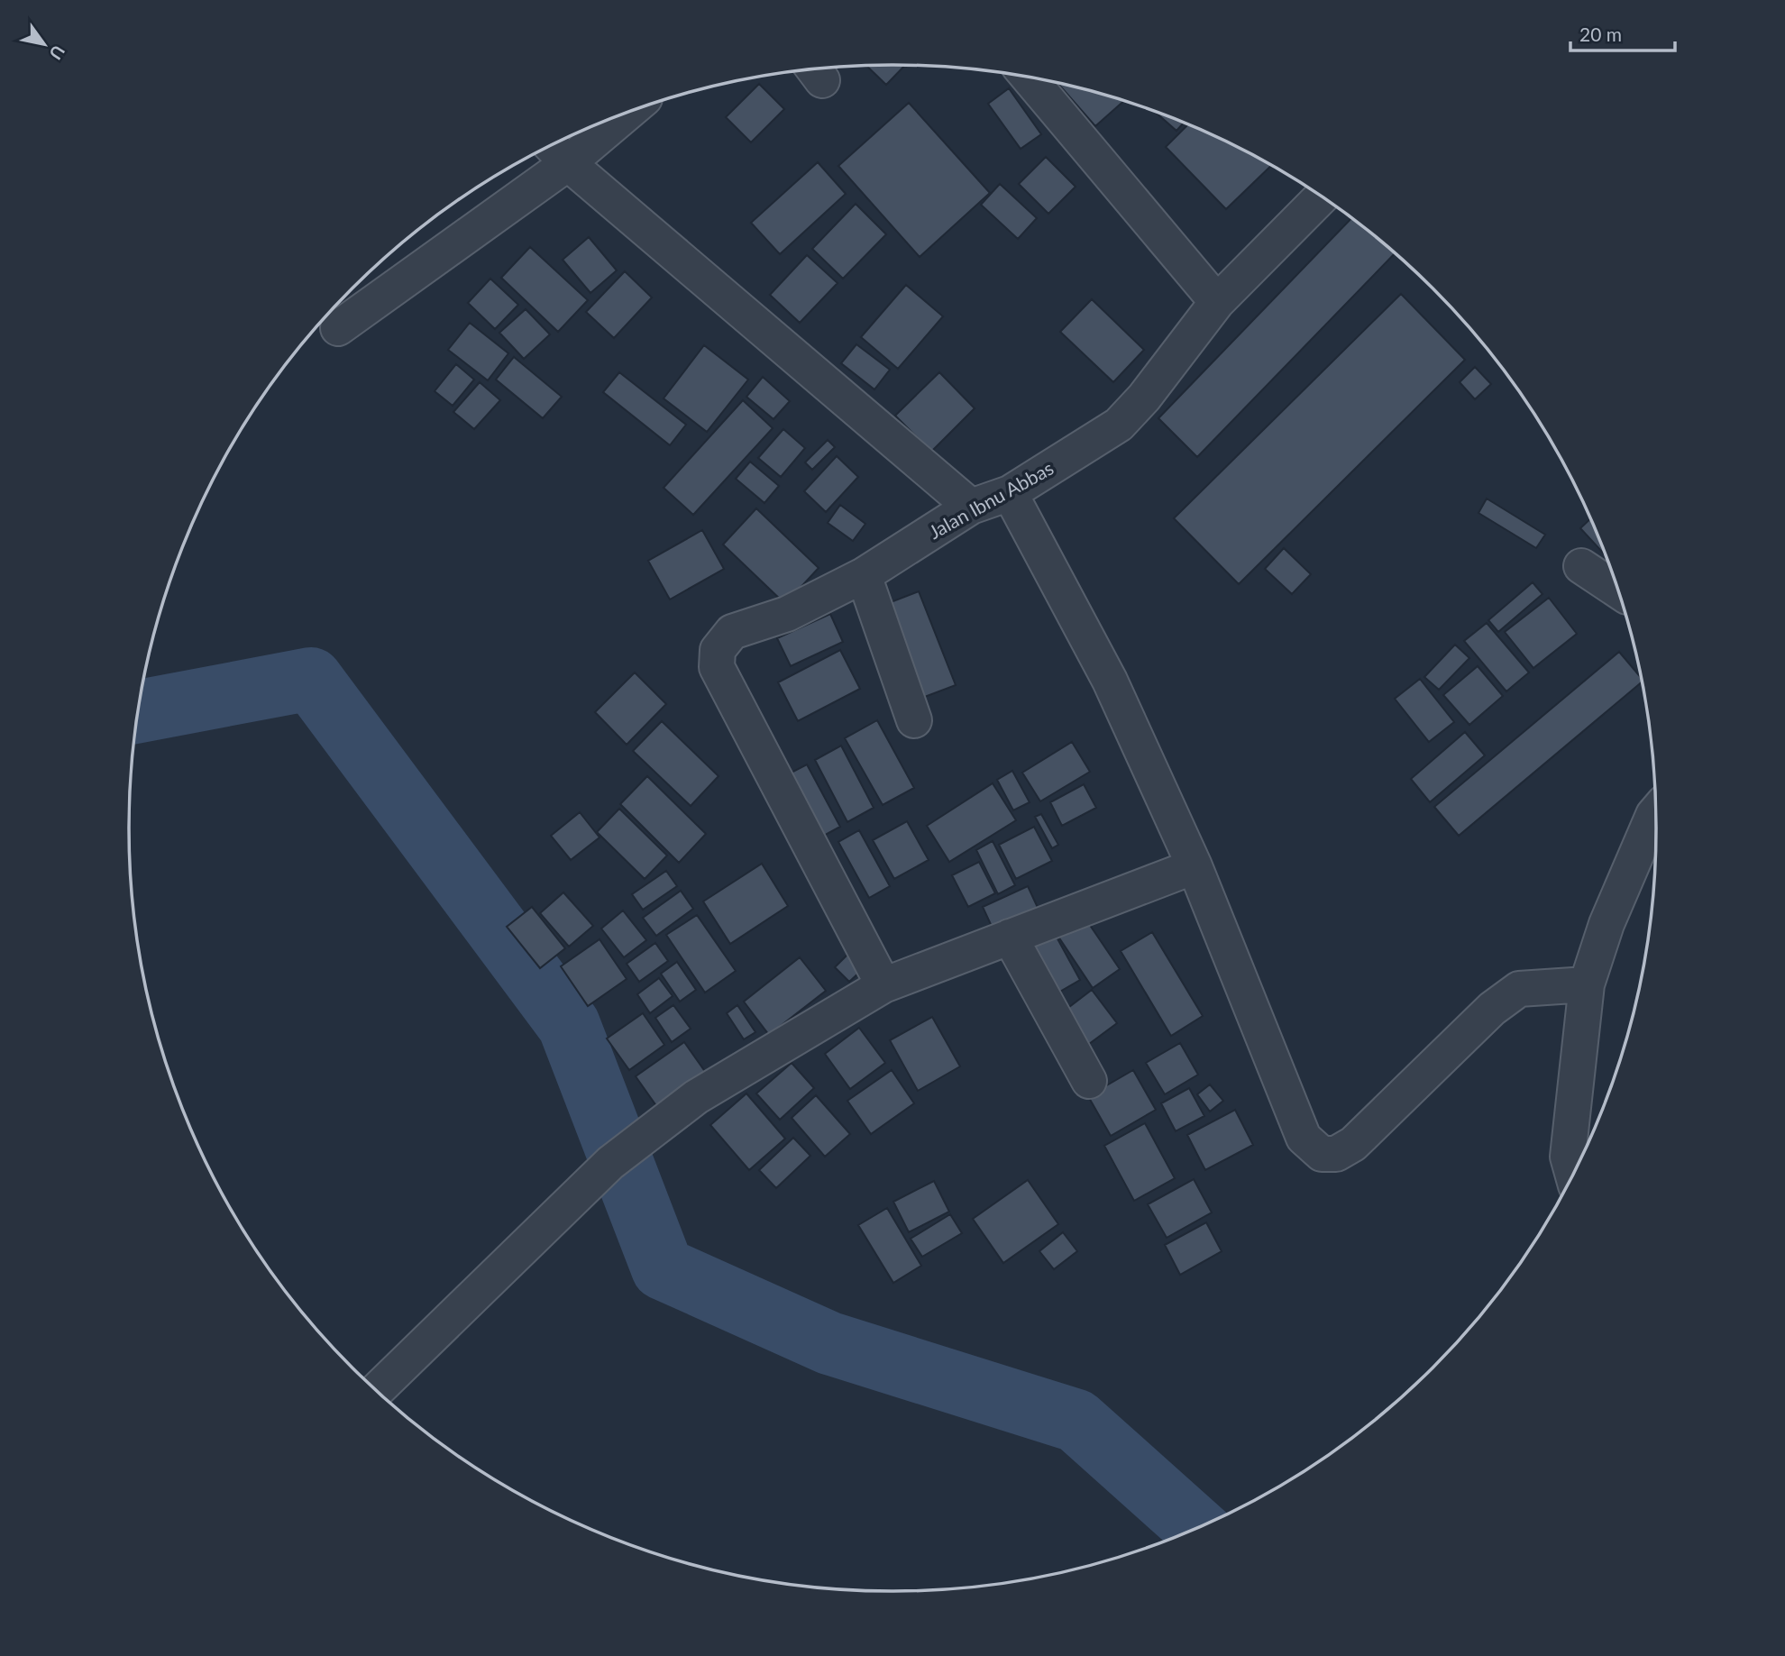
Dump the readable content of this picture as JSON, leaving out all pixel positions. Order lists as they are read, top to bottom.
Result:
{
  "streets": {
    "street": ["Jalan Ibnu Abbas"]
  },
  "scale_bar": "20 m",
  "north": "bottom right"
}
